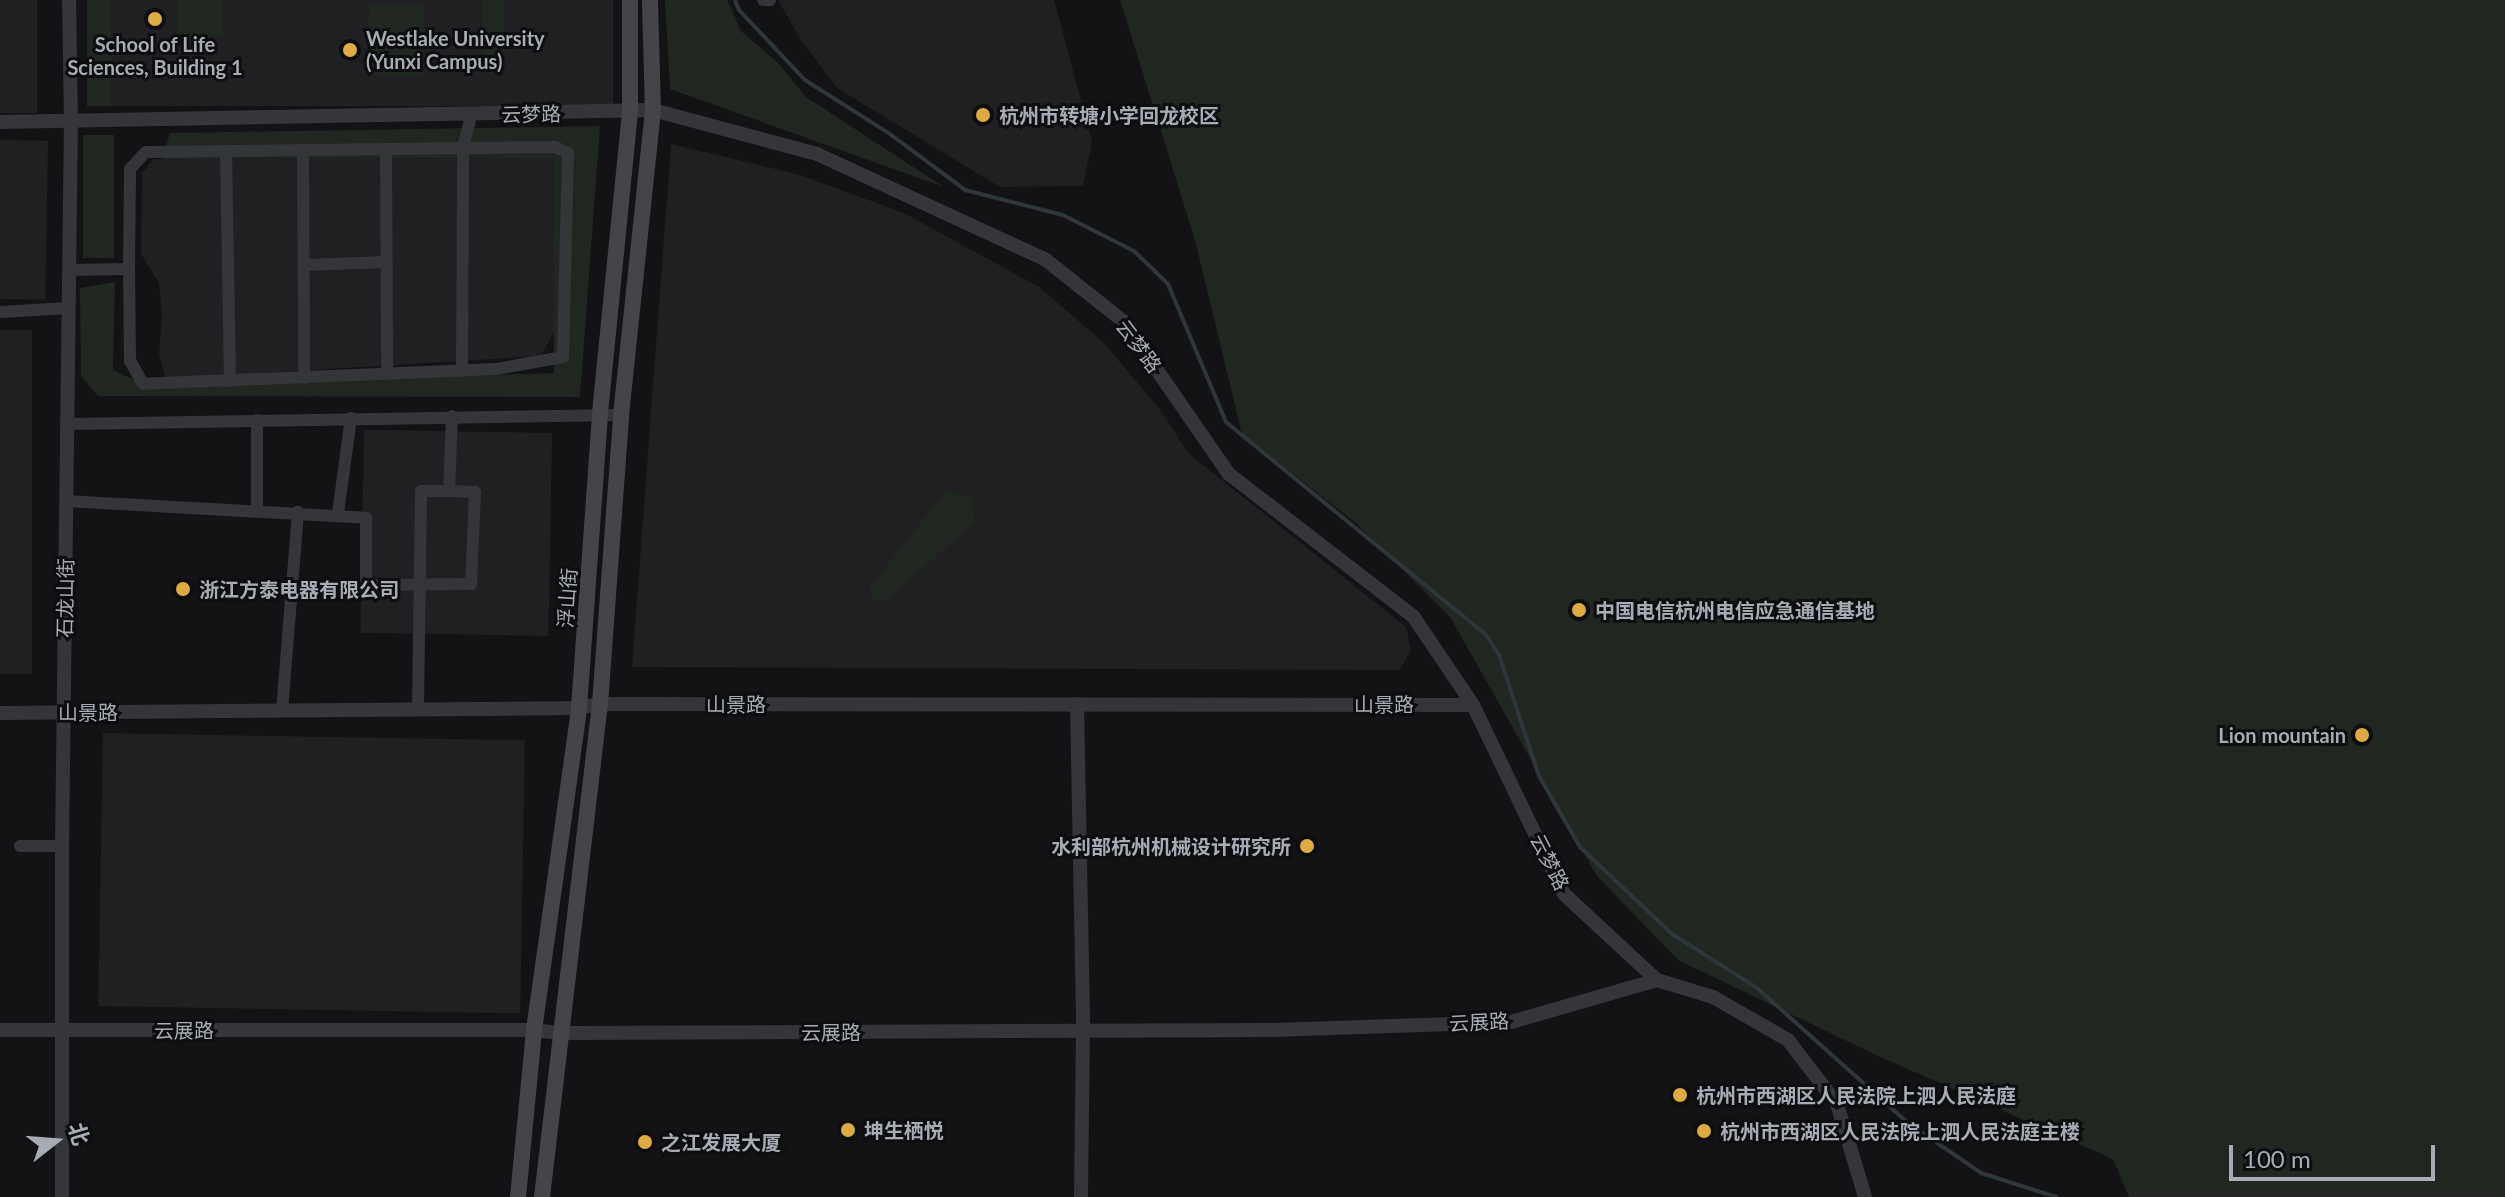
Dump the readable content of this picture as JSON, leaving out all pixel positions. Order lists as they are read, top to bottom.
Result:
{
  "streets": {
    "main road": ["浮山街"],
    "street": [
      "云梦路",
      "石龙山街",
      "山景路",
      "云展路"
    ]
  },
  "crossings": [
    ["云梦路", "石龙山街"],
    ["云梦路", "浮山街"],
    ["云梦路", "山景路"],
    ["云梦路", "云展路"],
    ["石龙山街", "山景路"],
    ["石龙山街", "云展路"],
    ["浮山街", "山景路"],
    ["浮山街", "云展路"]
  ],
  "places": [
    "School of Life Sciences, Building 1",
    "Westlake University (Yunxi Campus)",
    "杭州市转塘小学回龙校区",
    "浙江方泰电器有限公司",
    "中国电信杭州电信应急通信基地",
    "Lion mountain",
    "水利部杭州机械设计研究所",
    "杭州市西湖区人民法院上泗人民法庭",
    "坤生栖悦",
    "杭州市西湖区人民法院上泗人民法庭主楼",
    "之江发展大厦"
  ],
  "scale_bar": "100 m",
  "north": "right"
}
